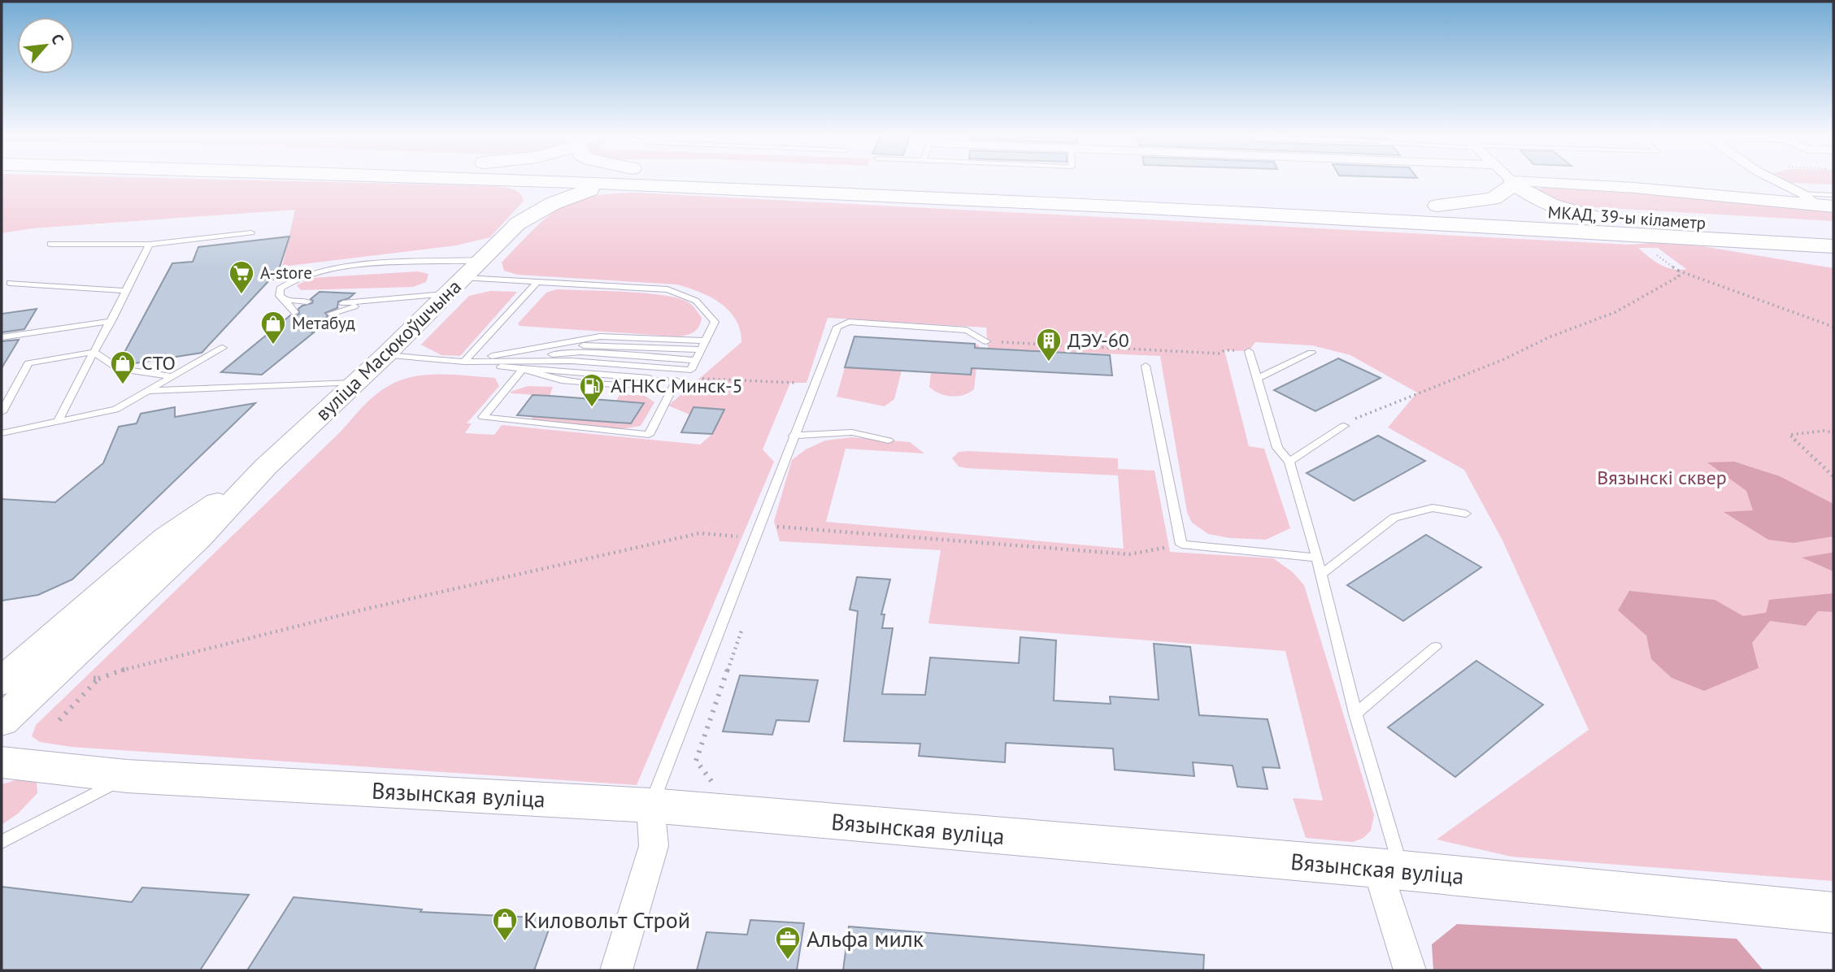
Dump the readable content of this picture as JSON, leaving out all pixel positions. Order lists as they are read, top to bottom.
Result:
{
  "streets": {
    "highway": ["МКАД, 39-ы кіламетр"],
    "street": ["вуліца Масюкоўшчына", "Вязынская вуліца"]
  },
  "parks": ["Вязынскі сквер"],
  "places": {
    "supermarket": ["А-store"],
    "shop": ["Метабуд", "СТО", "Киловольт Строй"],
    "building": ["ДЭУ-60"],
    "fuel station": ["АГНКС Минск-5"],
    "office": ["Альфа милк"]
  },
  "north": "top right"
}
